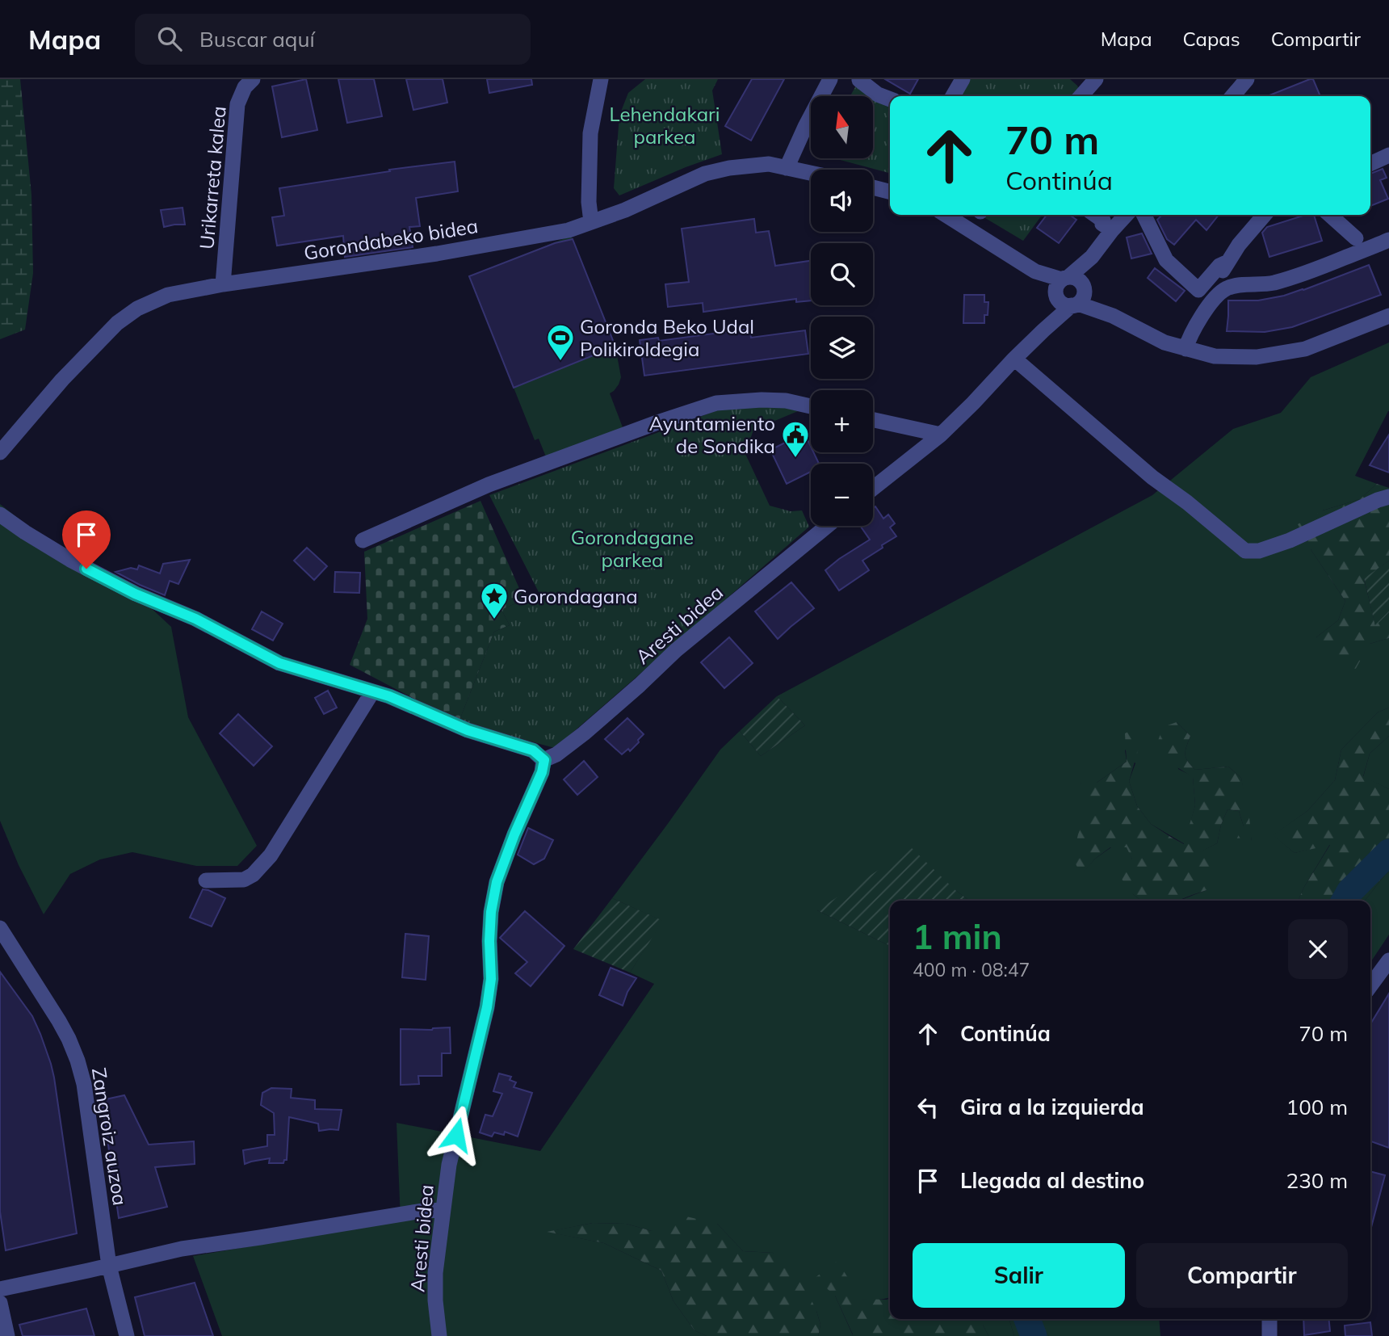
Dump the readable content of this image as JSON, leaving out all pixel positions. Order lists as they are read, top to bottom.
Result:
{
  "streets": {
    "street": [
      "Urikarreta kalea",
      "Gorondabeko bidea",
      "Aresti bidea",
      "Zangroiz auzoa"
    ]
  },
  "crossings": [
    ["Urikarreta kalea", "Gorondabeko bidea"]
  ],
  "parks": ["Lehendakari parkea", "Gorondagane parkea"],
  "places": {
    "sports": ["Goronda Beko Udal Polikiroldegia"],
    "public building": ["Ayuntamiento de Sondika"],
    "place": ["Gorondagana"]
  },
  "north": "top",
  "page": {
    "header": "Mapa",
    "search": "Buscar aquí",
    "nav": ["Mapa", "Capas", "Compartir"],
    "map_buttons": ["+", "−"],
    "turn": ["70 m", "Continúa"],
    "heading": ["1 min", "400 m · 08:47"],
    "list": [
      {
        "name": "Continúa",
        "value": "70 m"
      },
      {
        "name": "Gira a la izquierda",
        "value": "100 m"
      },
      {
        "name": "Llegada al destino",
        "value": "230 m"
      }
    ],
    "buttons": ["Salir", "Compartir"]
  }
}
